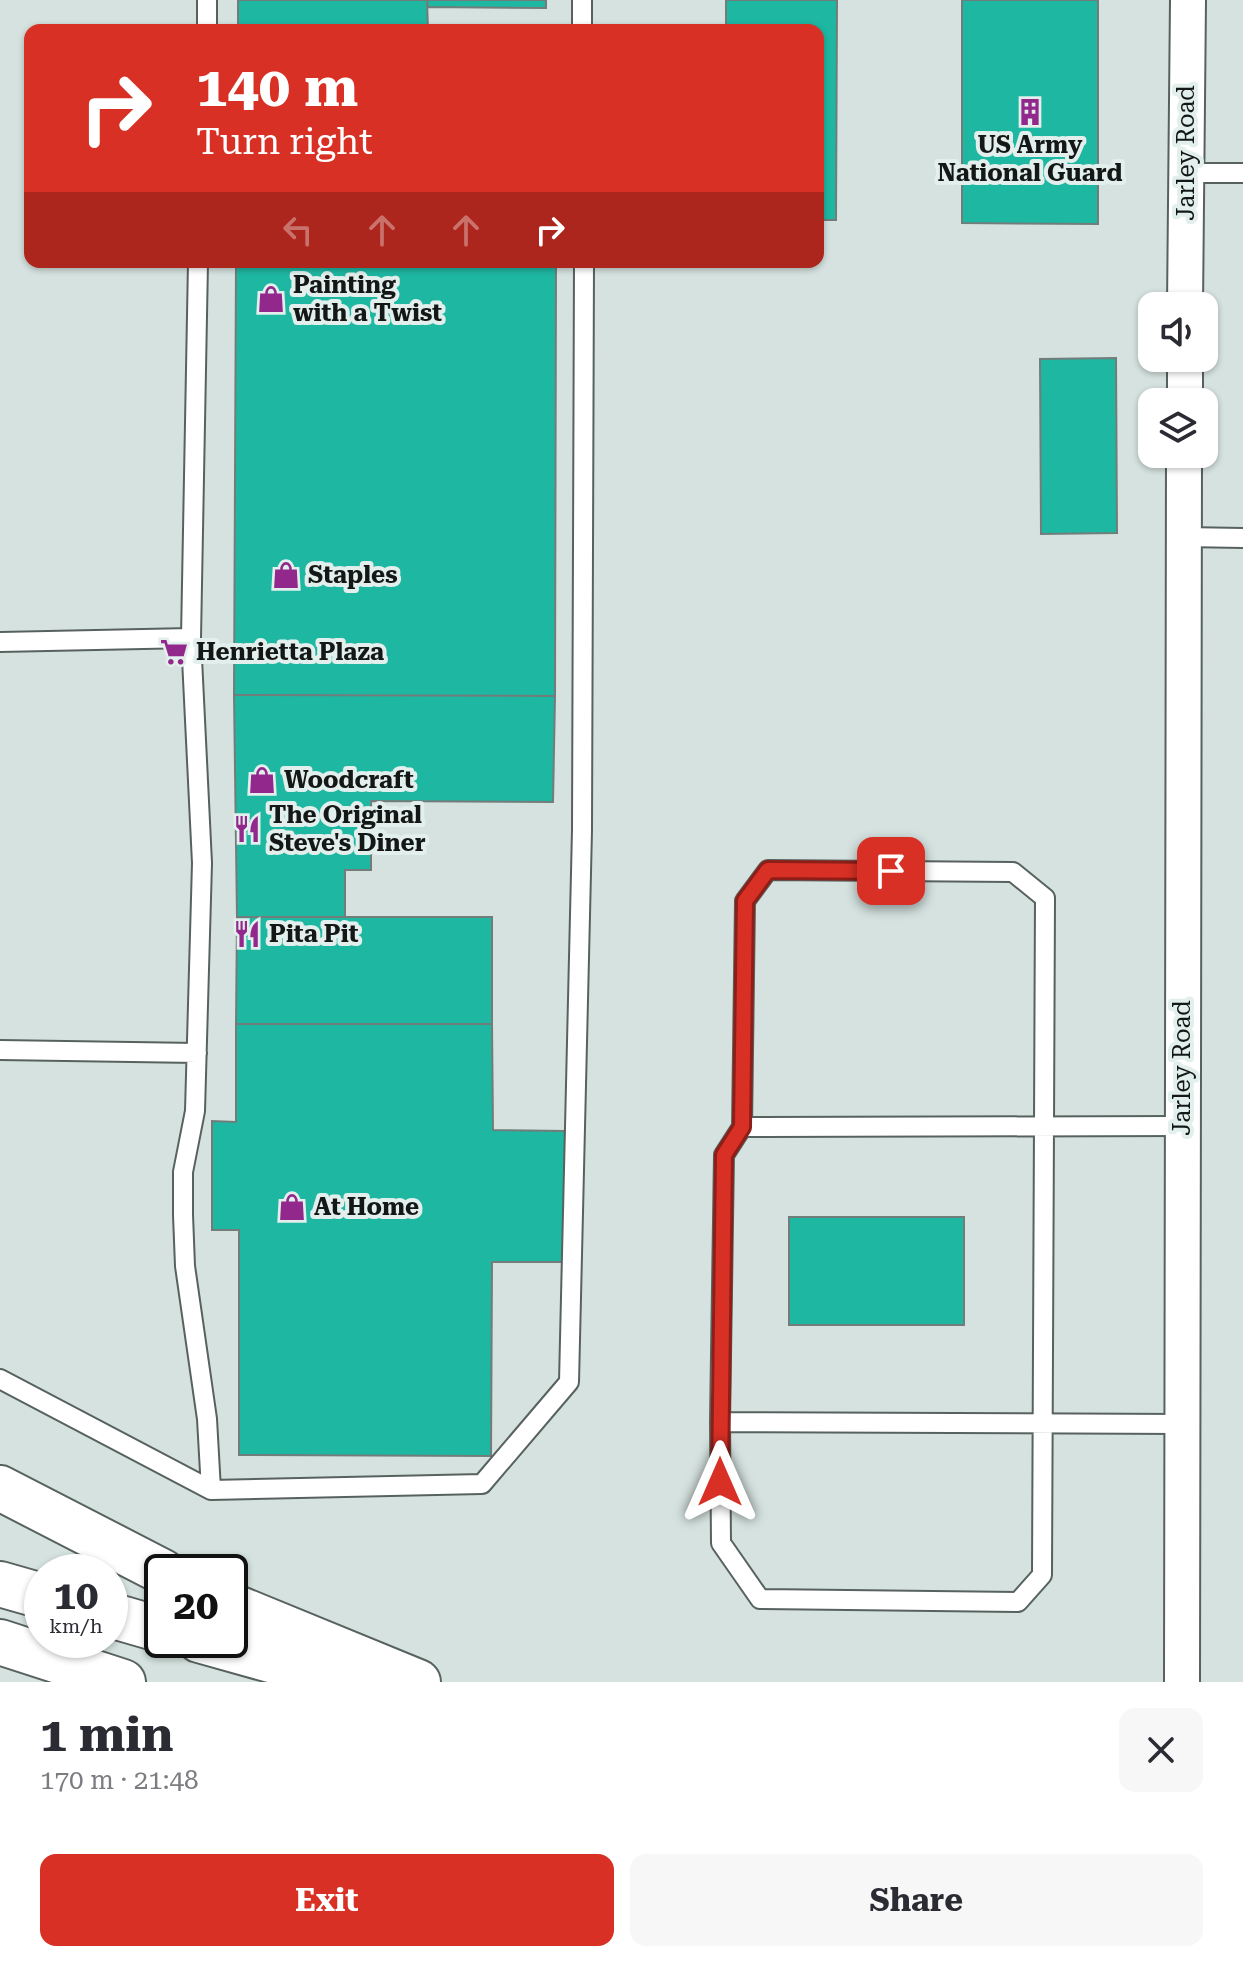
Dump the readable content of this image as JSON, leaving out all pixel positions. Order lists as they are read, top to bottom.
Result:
{
  "streets": {
    "street": ["Jarley Road"]
  },
  "places": {
    "building": ["US Army National Guard"],
    "shop": [
      "Painting with a Twist",
      "Staples",
      "Woodcraft",
      "At Home"
    ],
    "supermarket": ["Henrietta Plaza"],
    "restaurant": ["The Original Steve's Diner", "Pita Pit"]
  },
  "page": {
    "turn": ["140 m", "Turn right"],
    "speed": "10 km/h",
    "limit": "20",
    "heading": ["1 min", "170 m · 21:48"],
    "buttons": ["Exit", "Share"]
  }
}
